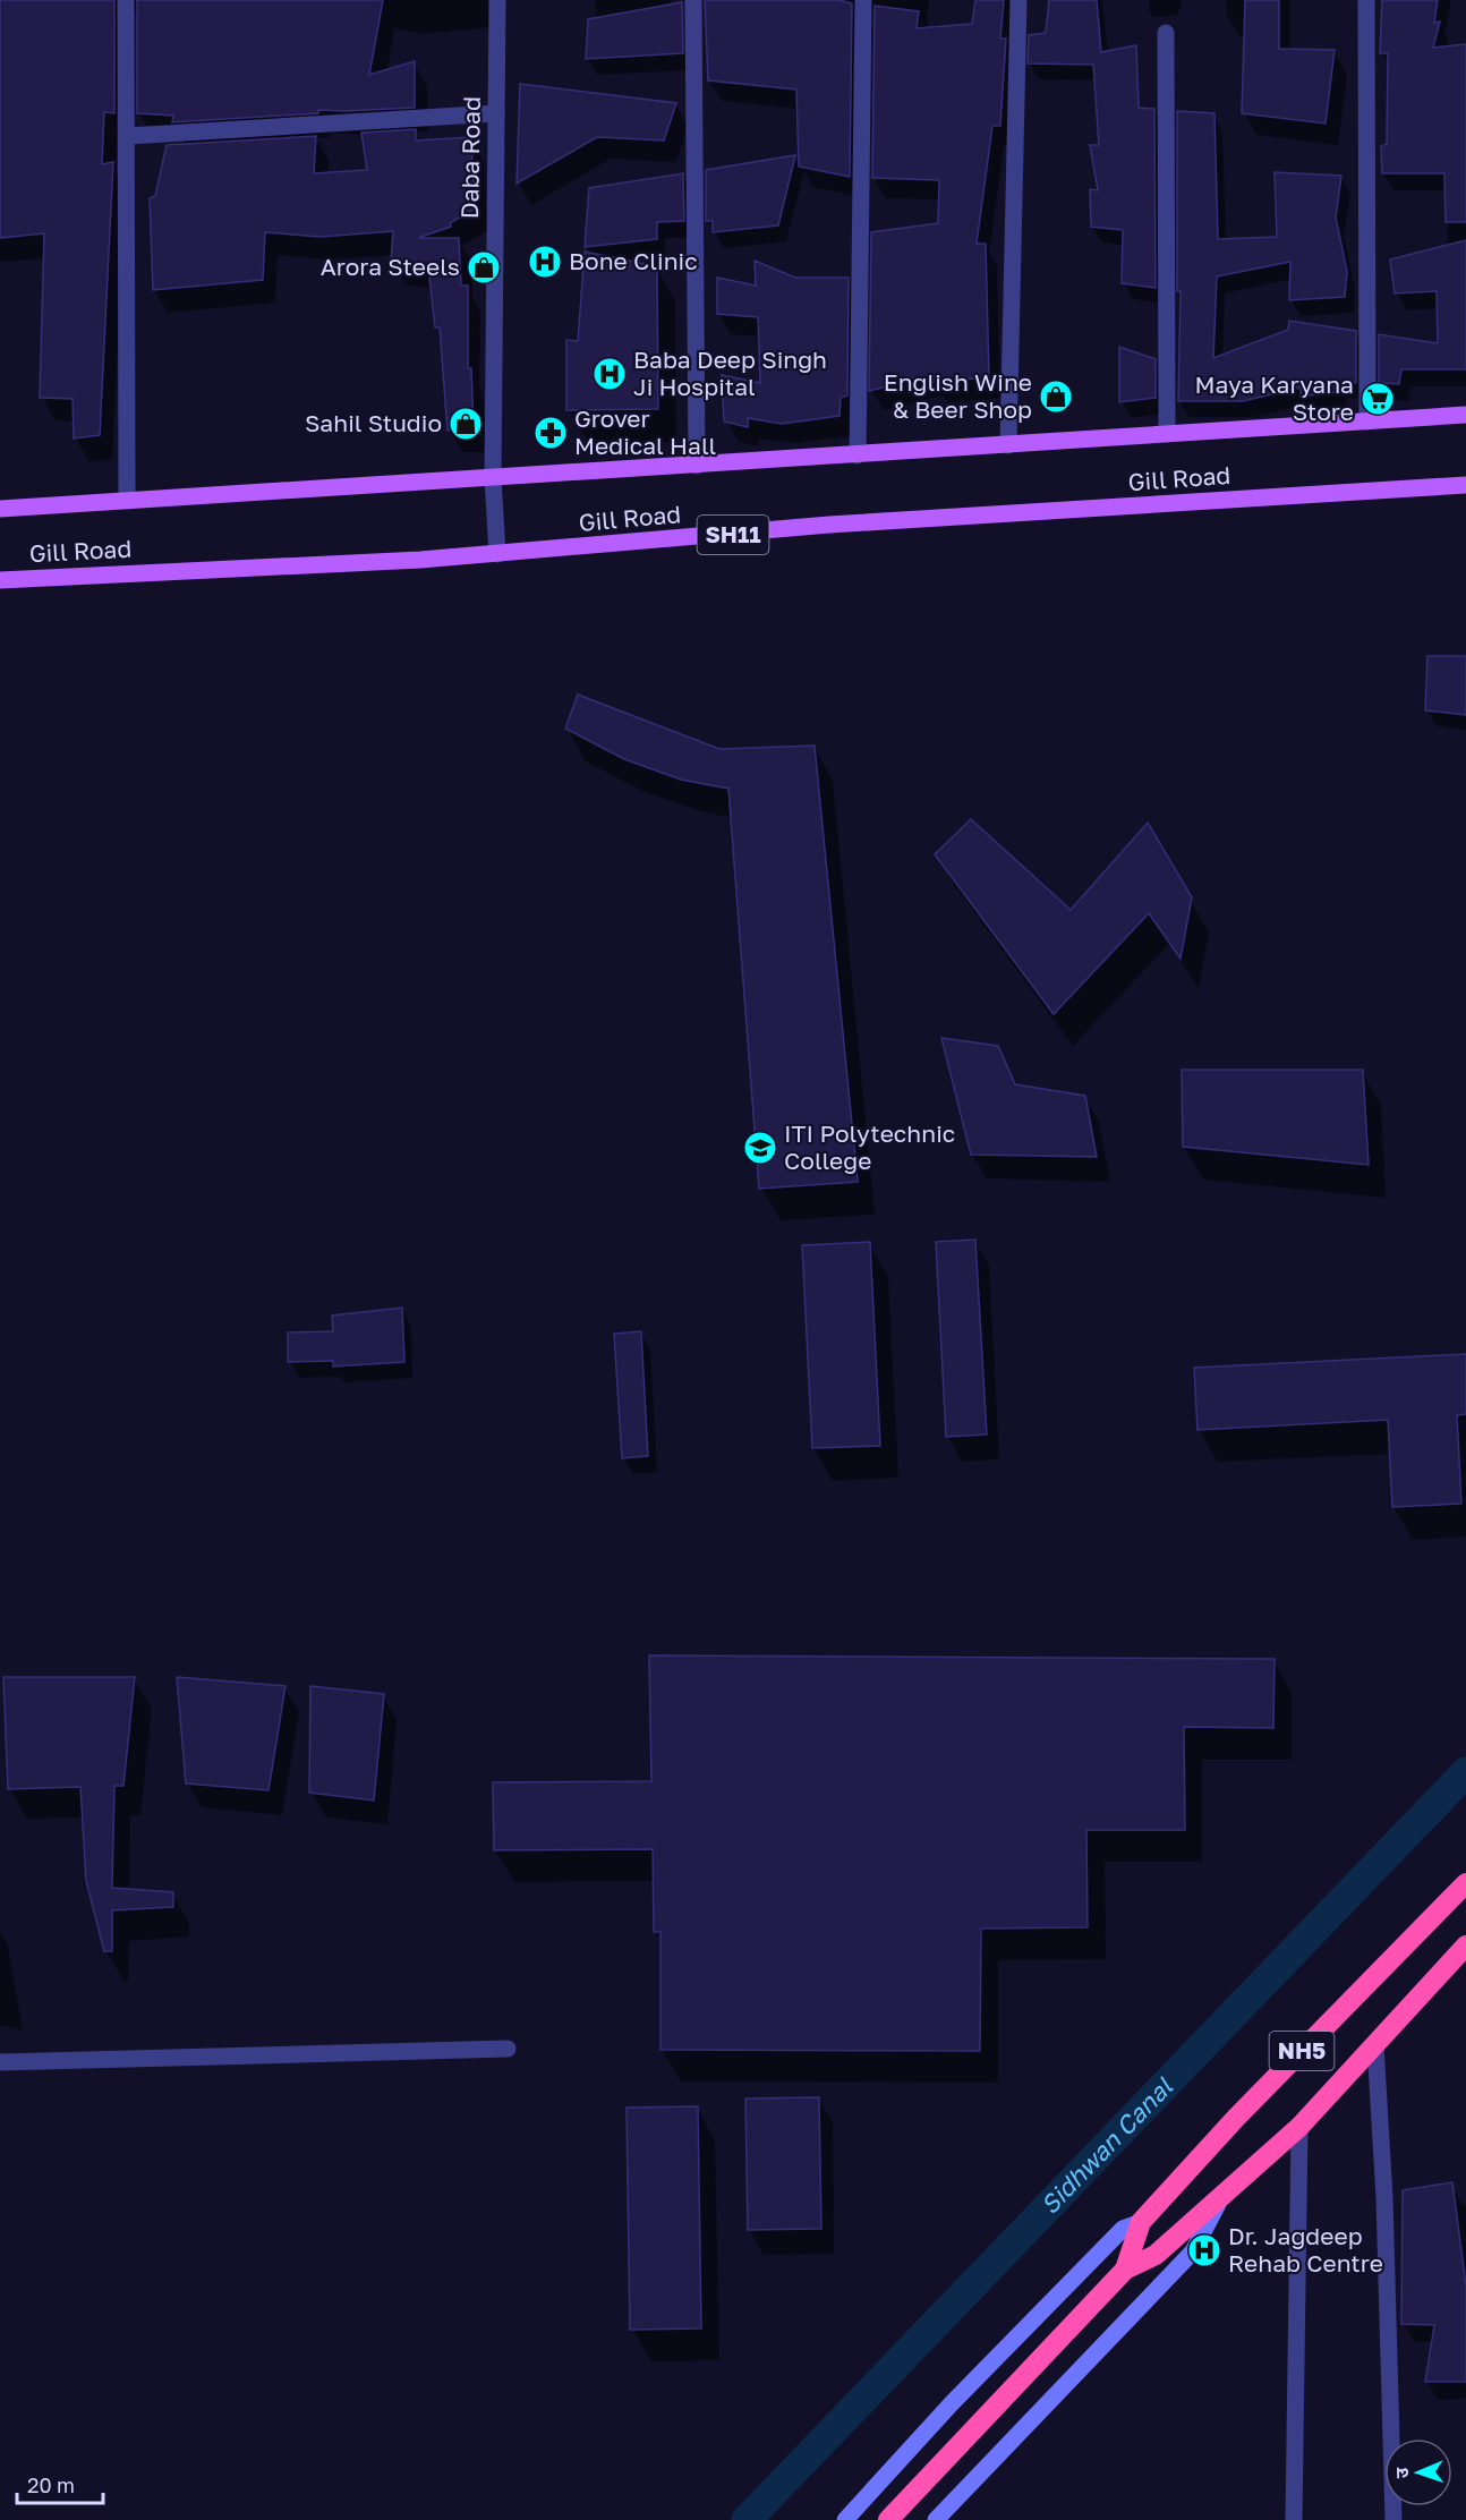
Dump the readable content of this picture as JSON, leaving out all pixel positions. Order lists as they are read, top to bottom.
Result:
{
  "streets": {
    "highway": ["NH5"],
    "main road": ["Gill Road", "SH11"],
    "street": ["Daba Road"]
  },
  "crossings": [
    ["Daba Road", "Gill Road"]
  ],
  "water": ["Sidhwan Canal"],
  "places": {
    "hospital": ["Bone Clinic", "Baba Deep Singh Ji Hospital", "Dr. Jagdeep Rehab Centre"],
    "shop": ["Arora Steels", "English Wine & Beer Shop", "Sahil Studio"],
    "supermarket": ["Maya Karyana Store"],
    "pharmacy": ["Grover Medical Hall"],
    "school or university": ["ITI Polytechnic College"]
  },
  "scale_bar": "20 m",
  "north": "left"
}
